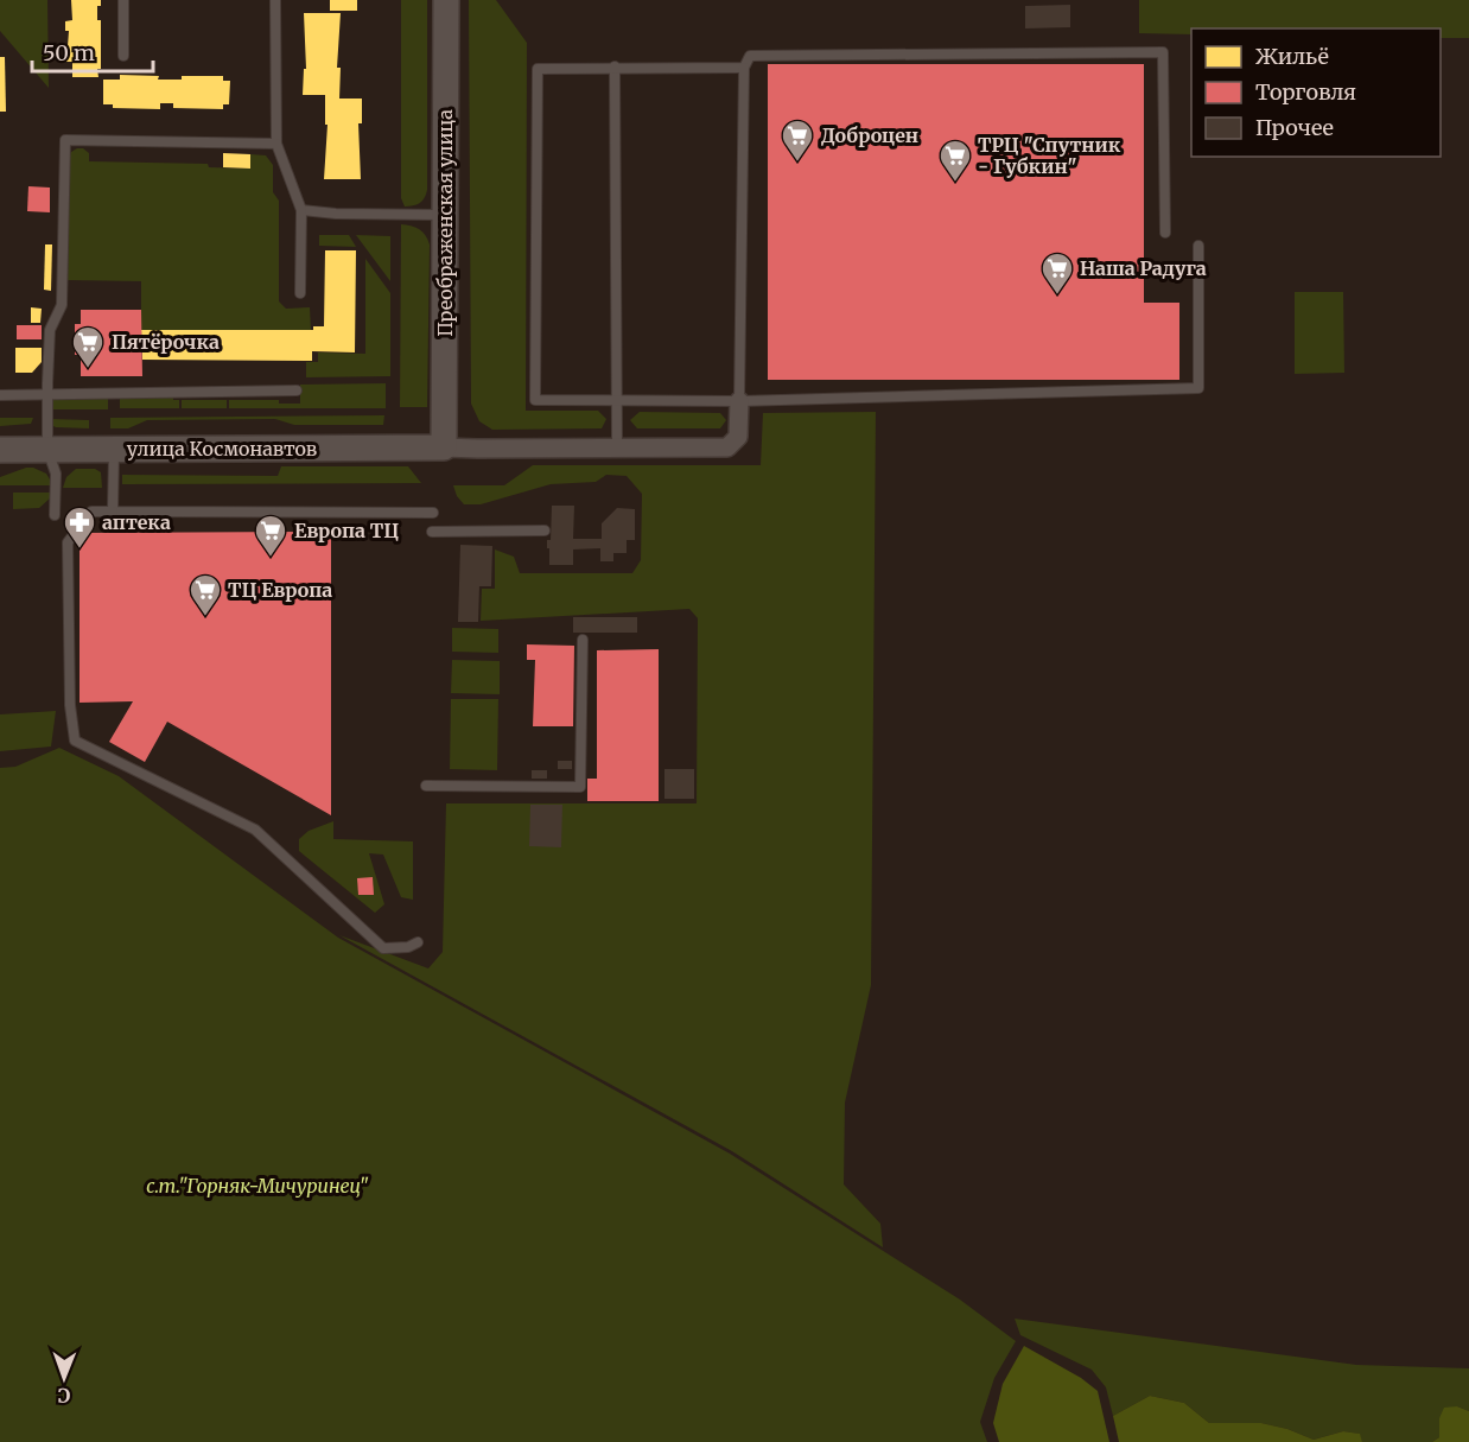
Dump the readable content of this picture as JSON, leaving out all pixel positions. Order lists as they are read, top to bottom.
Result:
{
  "streets": {
    "main road": ["Преображенская улица", "улица Космонавтов"]
  },
  "crossings": [
    ["Преображенская улица", "улица Космонавтов"]
  ],
  "parks": ["с.т.\"Горняк-Мичуринец\""],
  "places": {
    "supermarket": [
      "Доброцен",
      "ТРЦ \"Спутник - Губкин\"",
      "Наша Радуга",
      "Пятёрочка",
      "Европа ТЦ",
      "ТЦ Европа"
    ],
    "pharmacy": ["аптека"]
  },
  "legend": ["Жильё", "Торговля", "Прочее"],
  "scale_bar": "50 m",
  "north": "bottom"
}
